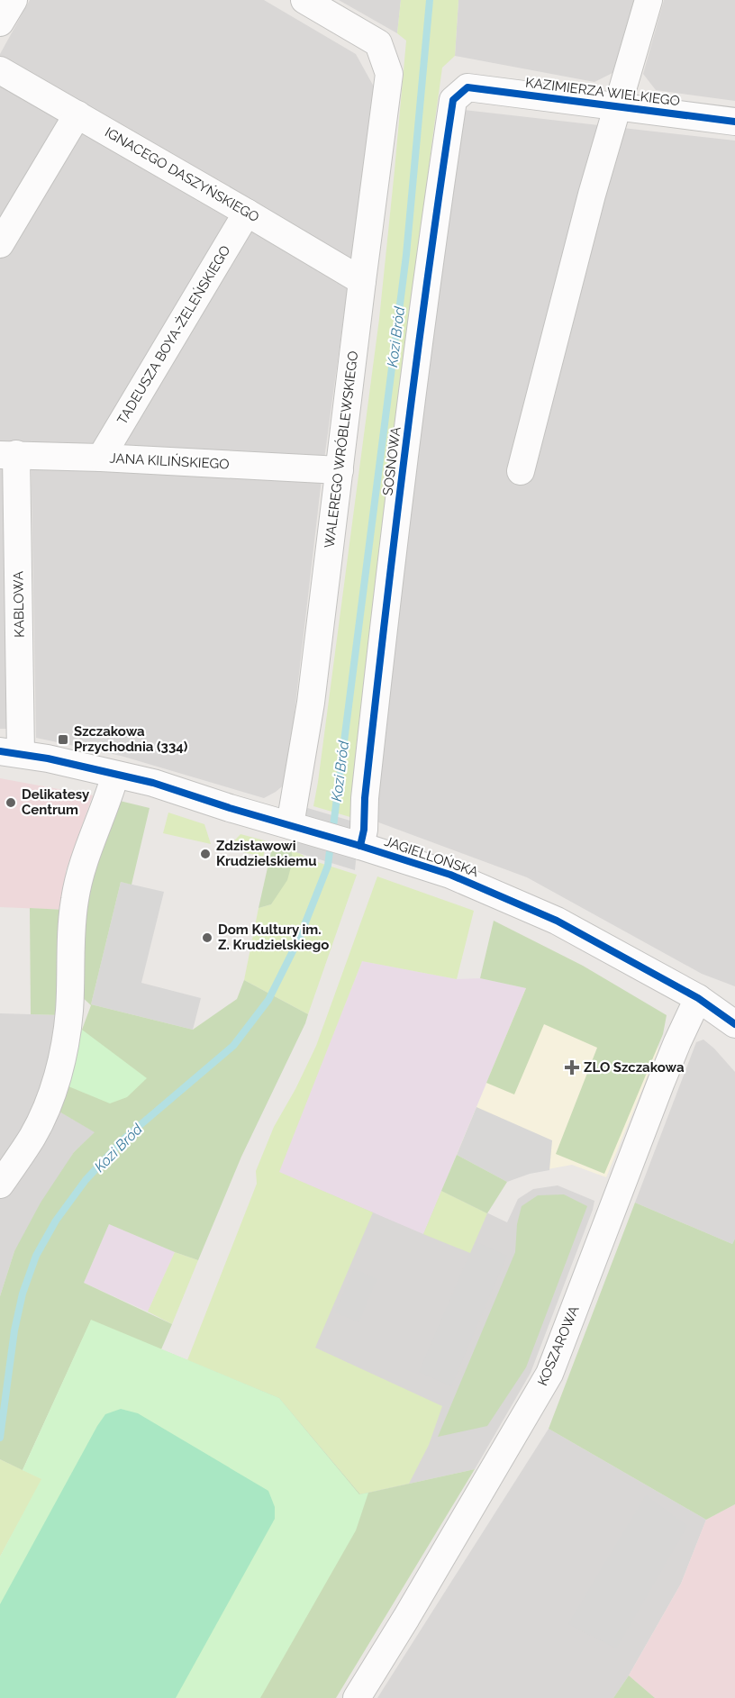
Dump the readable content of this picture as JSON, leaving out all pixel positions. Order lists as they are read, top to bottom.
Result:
{
  "streets": {
    "street": [
      "KAZIMIERZA WIELKIEGO",
      "IGNACEGO DASZYŃSKIEGO",
      "TADEUSZA BOYA-ŻELEŃSKIEGO",
      "WALEREGO WRÓBLEWSKIEGO",
      "JANA KILIŃSKIEGO",
      "SOSNOWA",
      "KABLOWA",
      "JAGIELLOŃSKA",
      "KOSZAROWA"
    ]
  },
  "crossings": [
    ["KAZIMIERZA WIELKIEGO", "SOSNOWA"],
    ["IGNACEGO DASZYŃSKIEGO", "TADEUSZA BOYA-ŻELEŃSKIEGO"],
    ["IGNACEGO DASZYŃSKIEGO", "WALEREGO WRÓBLEWSKIEGO"],
    ["TADEUSZA BOYA-ŻELEŃSKIEGO", "JANA KILIŃSKIEGO"],
    ["WALEREGO WRÓBLEWSKIEGO", "JANA KILIŃSKIEGO"],
    ["WALEREGO WRÓBLEWSKIEGO", "JAGIELLOŃSKA"],
    ["JANA KILIŃSKIEGO", "KABLOWA"],
    ["SOSNOWA", "JAGIELLOŃSKA"],
    ["KABLOWA", "JAGIELLOŃSKA"],
    ["JAGIELLOŃSKA", "KOSZAROWA"]
  ],
  "water": ["Kozi Bród"],
  "places": {
    "transit": ["Szczakowa Przychodnia (334)"],
    "other": ["Delikatesy Centrum", "Zdzisławowi Krudzielskiemu", "Dom Kultury im. Z. Krudzielskiego"],
    "health": ["ZLO Szczakowa"]
  }
}
